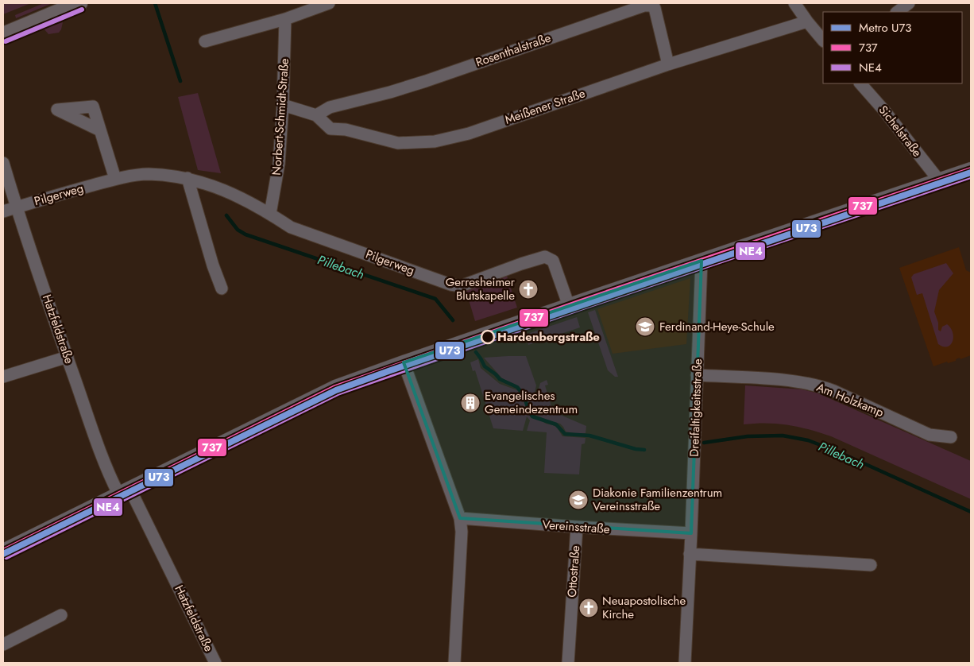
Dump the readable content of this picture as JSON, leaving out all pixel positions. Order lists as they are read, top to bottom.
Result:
{
  "streets": {
    "street": [
      "Rosenthalstraße",
      "Meißener Straße",
      "Norbert-Schmidt-Straße",
      "Sichelstraße",
      "Pilgerweg",
      "Hatzfeldstraße",
      "Am Holzkamp",
      "Dreifaltigkeitsstraße",
      "Vereinsstraße",
      "Ottostraße"
    ]
  },
  "crossings": [
    ["Rosenthalstraße", "Meißener Straße"],
    ["Meißener Straße", "Norbert-Schmidt-Straße"],
    ["Norbert-Schmidt-Straße", "Pilgerweg"],
    ["Pilgerweg", "Hatzfeldstraße"],
    ["Am Holzkamp", "Dreifaltigkeitsstraße"],
    ["Dreifaltigkeitsstraße", "Vereinsstraße"],
    ["Vereinsstraße", "Ottostraße"]
  ],
  "water": ["Pillebach"],
  "places": {
    "church": ["Gerresheimer Blutskapelle", "Neuapostolische Kirche"],
    "school or university": ["Ferdinand-Heye-Schule", "Diakonie Familienzentrum Vereinsstraße"],
    "other": ["Hardenbergstraße"],
    "building": ["Evangelisches Gemeindezentrum"]
  },
  "lines": ["transit line NE4", "transit line 737", "metro line U73"],
  "legend": ["Metro U73", "737", "NE4"]
}
